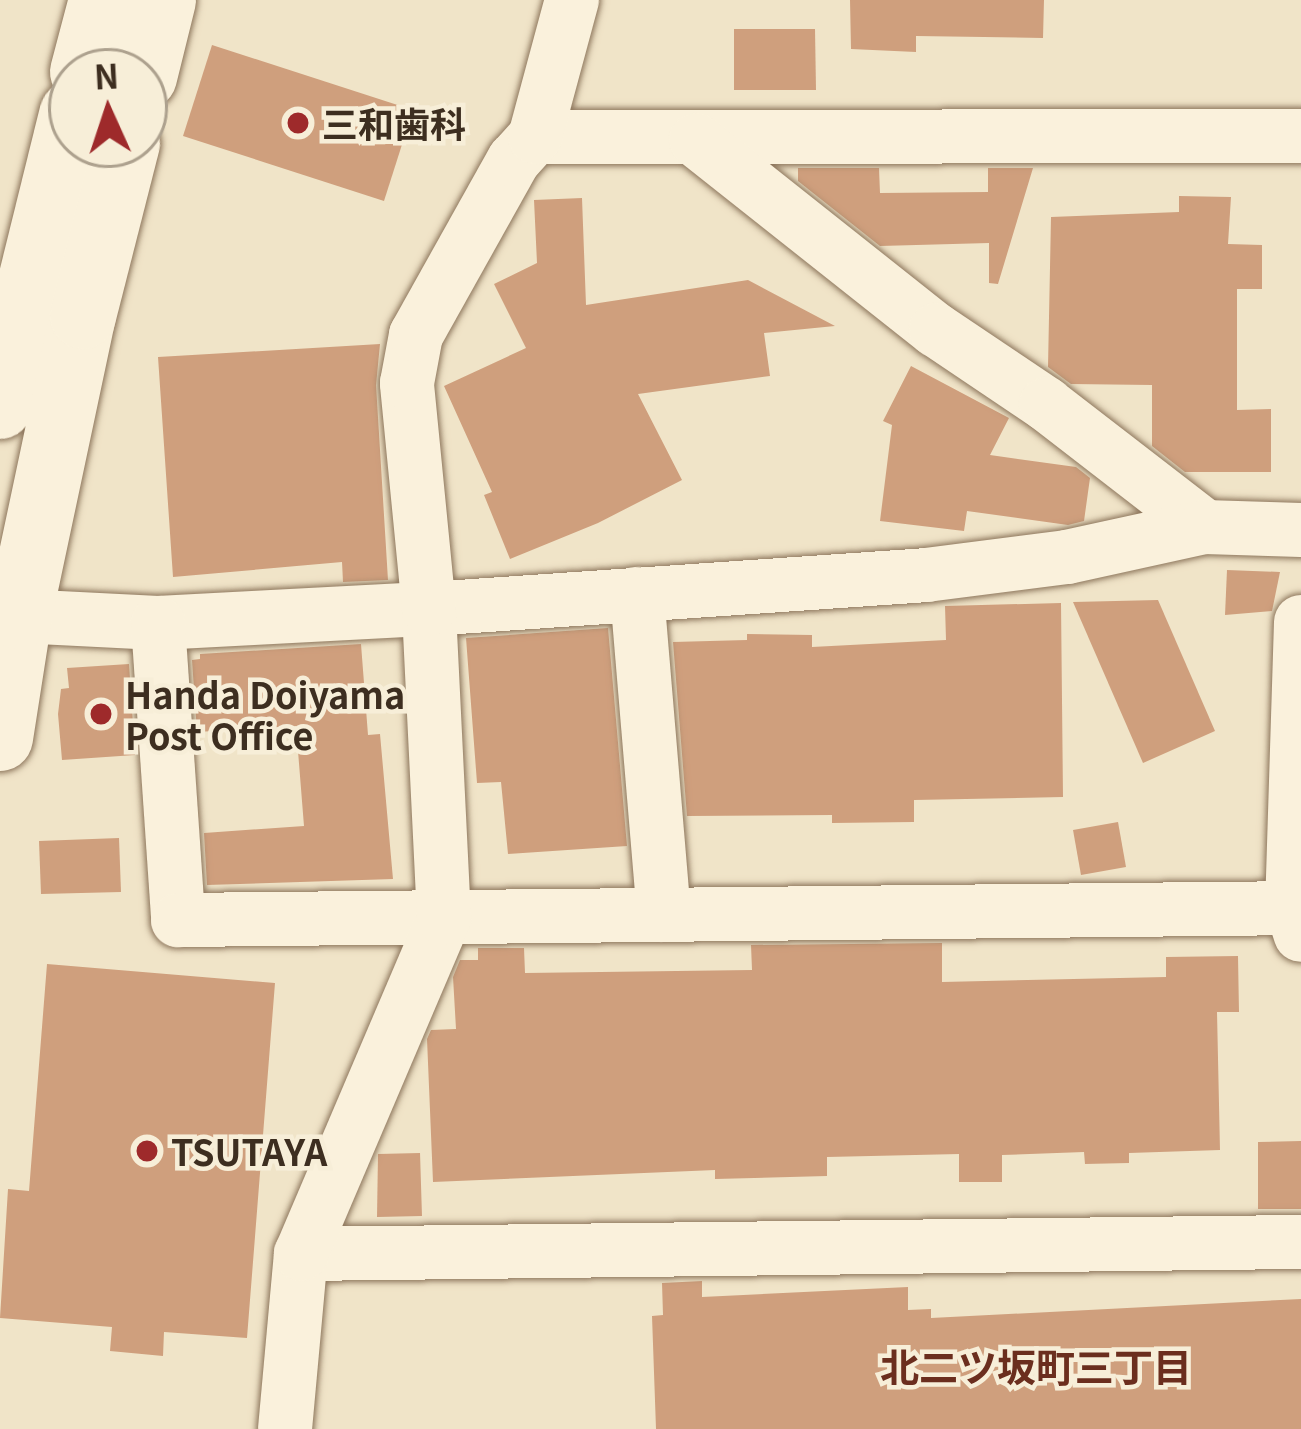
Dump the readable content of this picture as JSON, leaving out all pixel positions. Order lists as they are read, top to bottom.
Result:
{
  "districts": ["北二ツ坂町三丁目"],
  "places": ["三和歯科", "Handa Doiyama Post Office", "TSUTAYA"],
  "north": "top"
}
